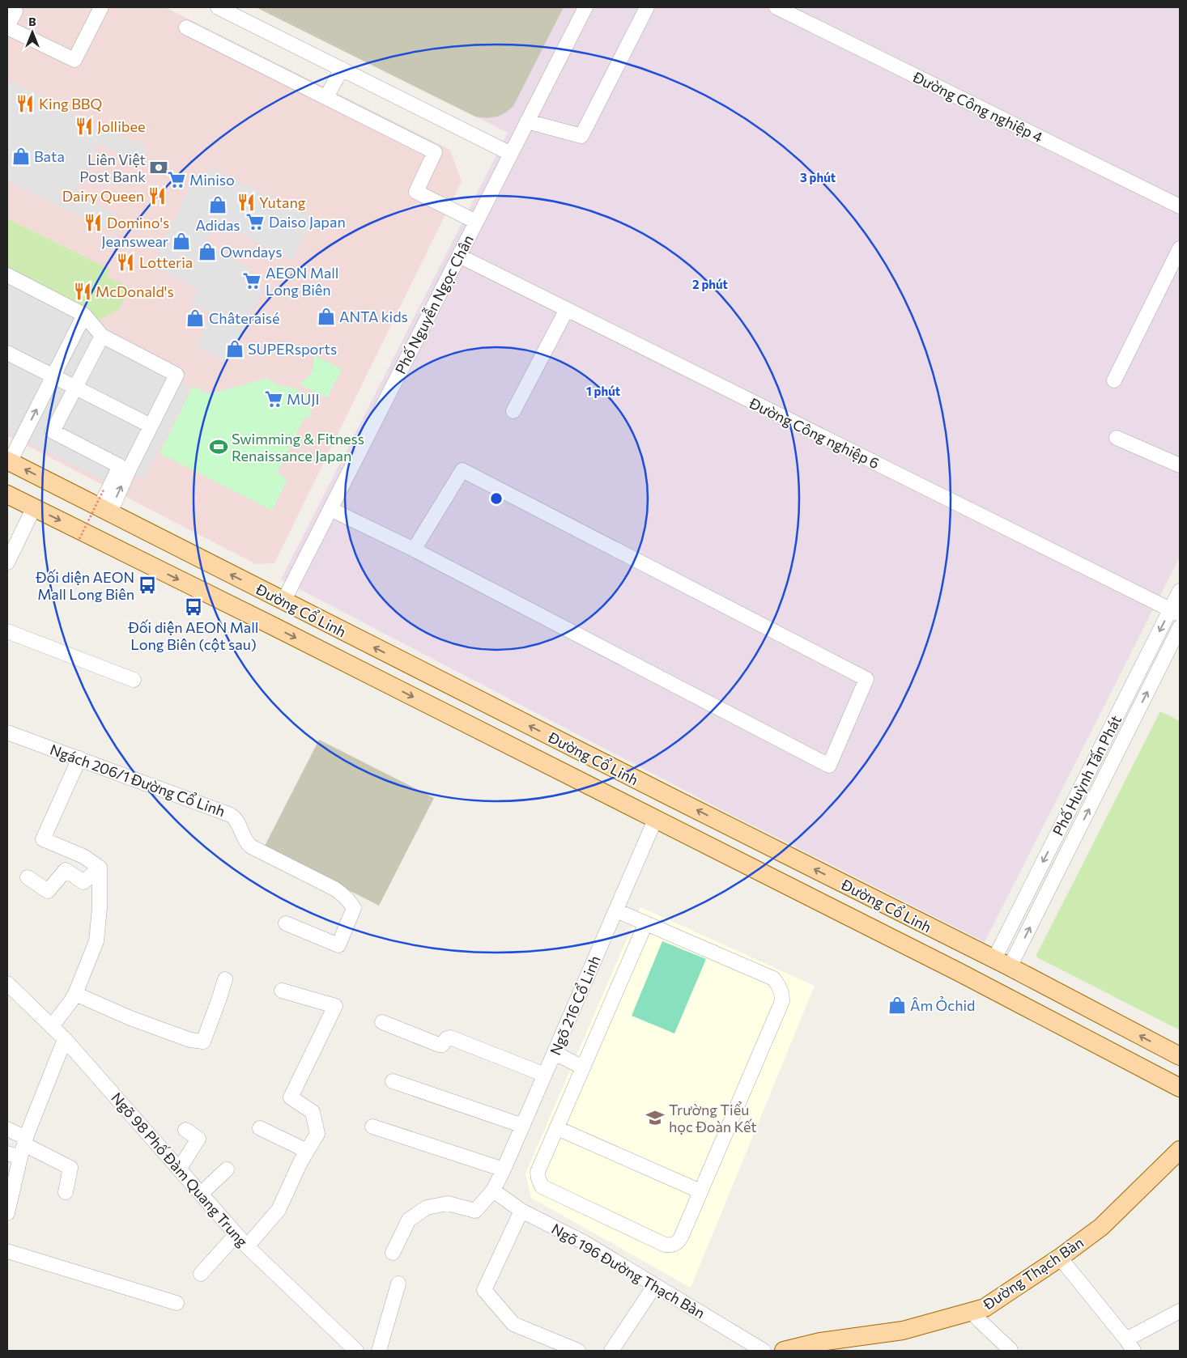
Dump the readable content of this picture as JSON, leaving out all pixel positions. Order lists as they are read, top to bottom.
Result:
{
  "streets": {
    "main road": ["Đường Cổ Linh", "Đường Thạch Bàn"],
    "street": [
      "Đường Công nghiệp 4",
      "Phố Nguyễn Ngọc Chân",
      "Đường Công nghiệp 6",
      "Phố Huỳnh Tấn Phát",
      "Ngách 206/1 Đường Cổ Linh",
      "Ngõ 216 Cổ Linh",
      "Ngõ 98 Phố Đàm Quang Trung",
      "Ngõ 196 Đường Thạch Bàn"
    ]
  },
  "crossings": [
    ["Phố Nguyễn Ngọc Chân", "Đường Công nghiệp 6"],
    ["Phố Nguyễn Ngọc Chân", "Đường Cổ Linh"],
    ["Đường Công nghiệp 6", "Phố Huỳnh Tấn Phát"],
    ["Đường Cổ Linh", "Phố Huỳnh Tấn Phát"],
    ["Đường Cổ Linh", "Ngõ 216 Cổ Linh"],
    ["Ngõ 216 Cổ Linh", "Ngõ 196 Đường Thạch Bàn"]
  ],
  "places": {
    "restaurant": [
      "King BBQ",
      "Jollibee",
      "Dairy Queen",
      "Yutang",
      "Domino's",
      "Lotteria",
      "McDonald's"
    ],
    "shop": [
      "Bata",
      "Adidas",
      "Jeanswear",
      "Owndays",
      "ANTA kids",
      "Châteraisé",
      "SUPERsports",
      "Âm Ỏchid"
    ],
    "bank": ["Liên Việt Post Bank"],
    "supermarket": [
      "Miniso",
      "Daiso Japan",
      "AEON Mall Long Biên",
      "MUJI"
    ],
    "sports": ["Swimming & Fitness Renaissance Japan"],
    "bus stop": ["Đối diện AEON Mall Long Biên", "Đối diện AEON Mall Long Biên (cột sau)"],
    "school or university": ["Trường Tiểu học Đoàn Kết"]
  },
  "north": "top",
  "rings": ["3 phút", "2 phút", "1 phút"]
}
